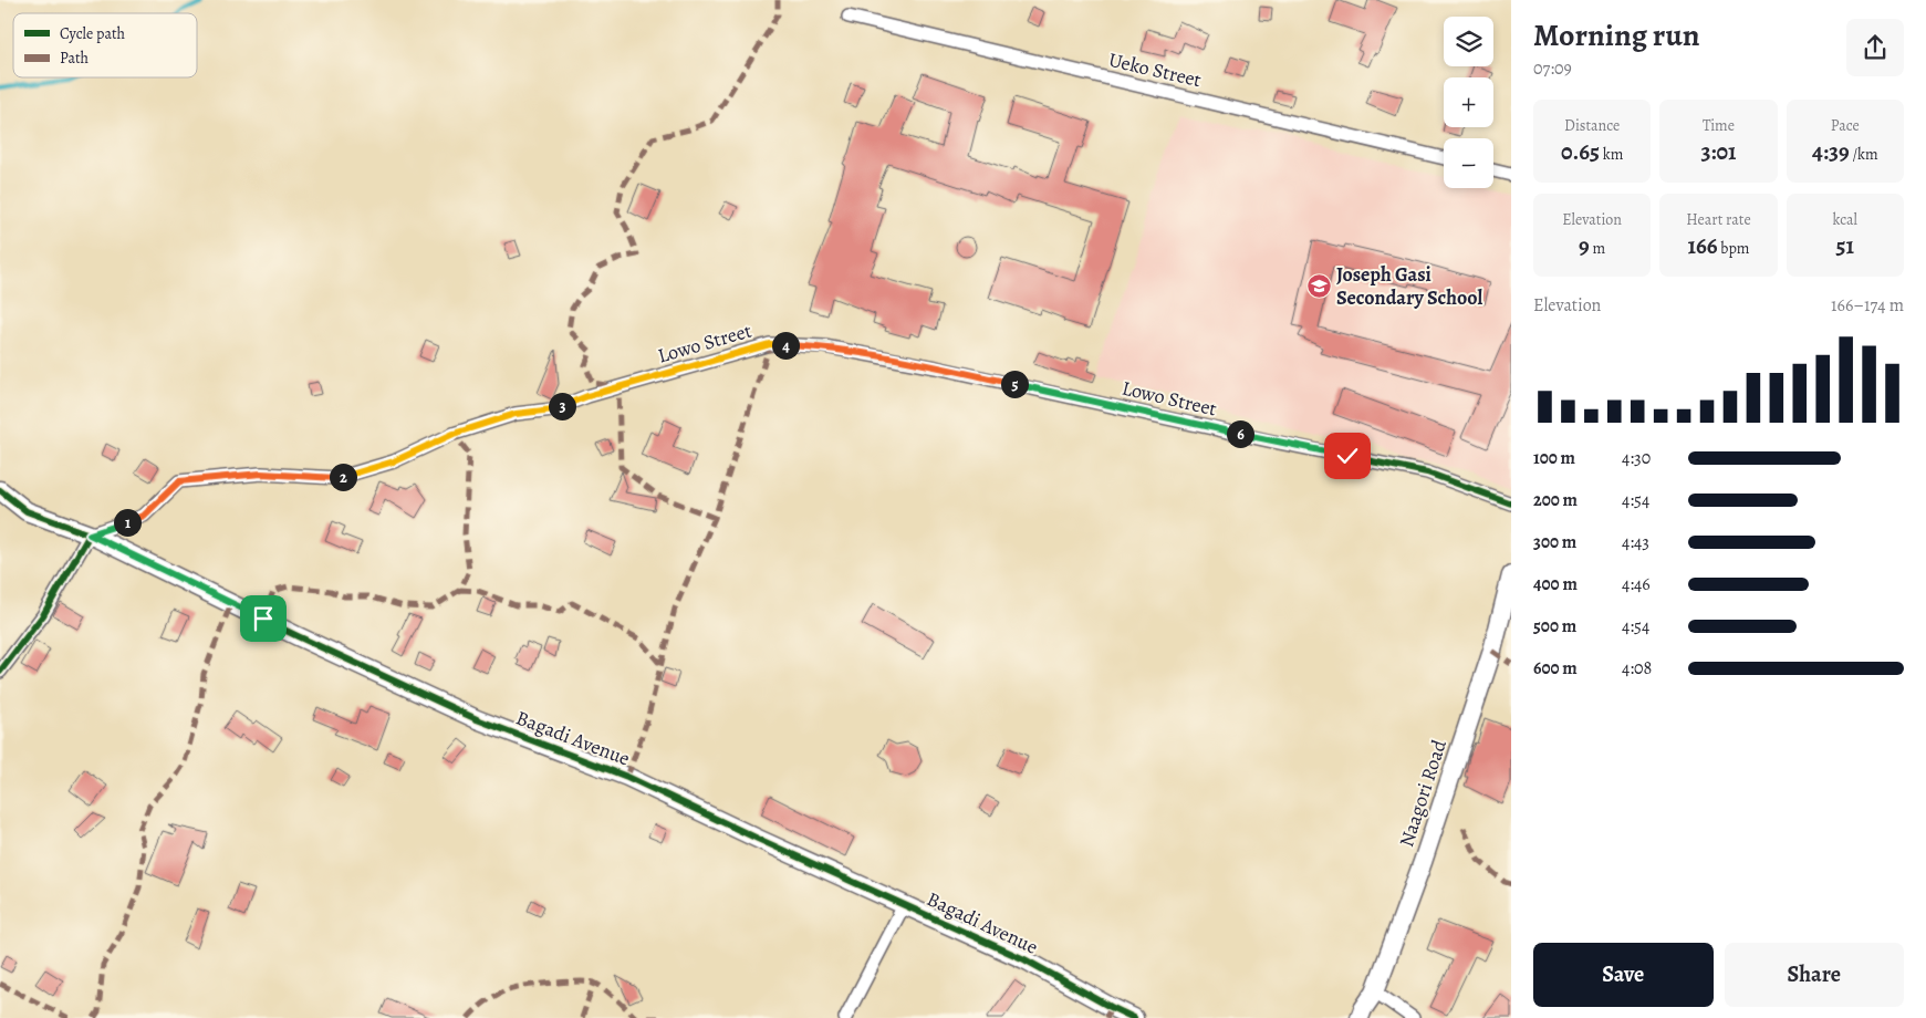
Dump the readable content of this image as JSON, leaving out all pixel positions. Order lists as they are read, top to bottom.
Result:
{
  "streets": {
    "street": [
      "Ueko Street",
      "Lowo Street",
      "Bagadi Avenue",
      "Naagori Road"
    ]
  },
  "crossings": [
    ["Lowo Street", "Bagadi Avenue"]
  ],
  "places": {
    "school or university": ["Joseph Gasi Secondary School"]
  },
  "legend": ["Cycle path", "Path"],
  "page": {
    "heading": ["Morning run", "07:09"],
    "map_buttons": ["+", "−"],
    "stats": [
      ["Distance", "0.65 km"],
      ["Time", "3:01"],
      ["Pace", "4:39 /km"],
      ["Elevation", "9 m"],
      ["Heart rate", "166 bpm"],
      ["kcal", "51"]
    ],
    "chart": ["Elevation", "166–174 m"],
    "pins": [
      "4",
      "5",
      "3",
      "6",
      "2",
      "1"
    ],
    "list": [
      {
        "name": "100 m",
        "note": "4:30"
      },
      {
        "name": "200 m",
        "note": "4:54"
      },
      {
        "name": "300 m",
        "note": "4:43"
      },
      {
        "name": "400 m",
        "note": "4:46"
      },
      {
        "name": "500 m",
        "note": "4:54"
      },
      {
        "name": "600 m",
        "note": "4:08"
      }
    ],
    "buttons": ["Save", "Share"]
  }
}
